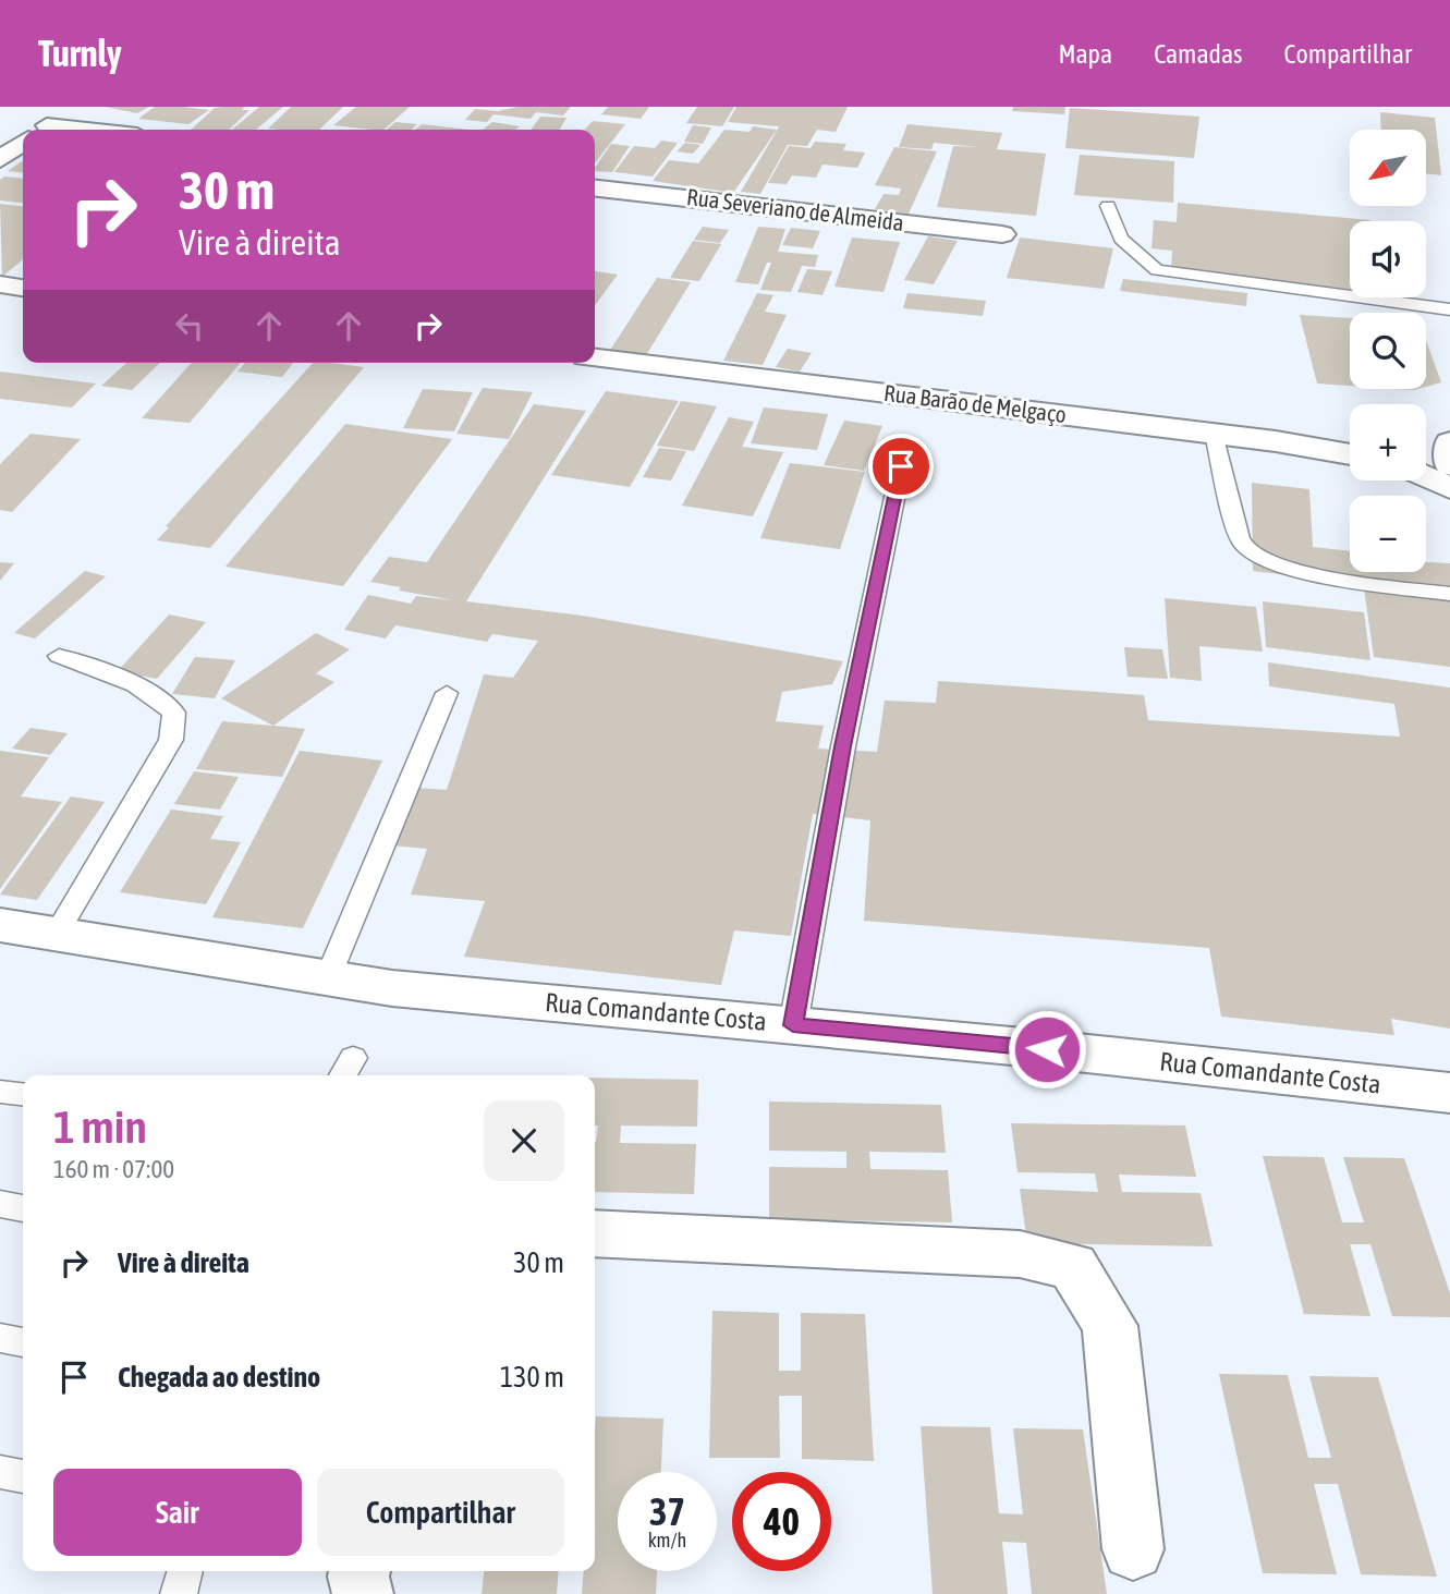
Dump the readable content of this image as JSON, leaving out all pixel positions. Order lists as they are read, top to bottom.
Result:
{
  "streets": {
    "street": ["Rua Severiano de Almeida", "Rua Barão de Melgaço", "Rua Comandante Costa"]
  },
  "north": "bottom left",
  "page": {
    "header": "Turnly",
    "nav": ["Mapa", "Camadas", "Compartilhar"],
    "map_buttons": ["+", "−"],
    "turn": ["30 m", "Vire à direita"],
    "heading": ["1 min", "160 m · 07:00"],
    "list": [
      {
        "name": "Vire à direita",
        "value": "30 m"
      },
      {
        "name": "Chegada ao destino",
        "value": "130 m"
      }
    ],
    "buttons": ["Sair", "Compartilhar"],
    "speed": "37 km/h",
    "limit": "40"
  }
}
